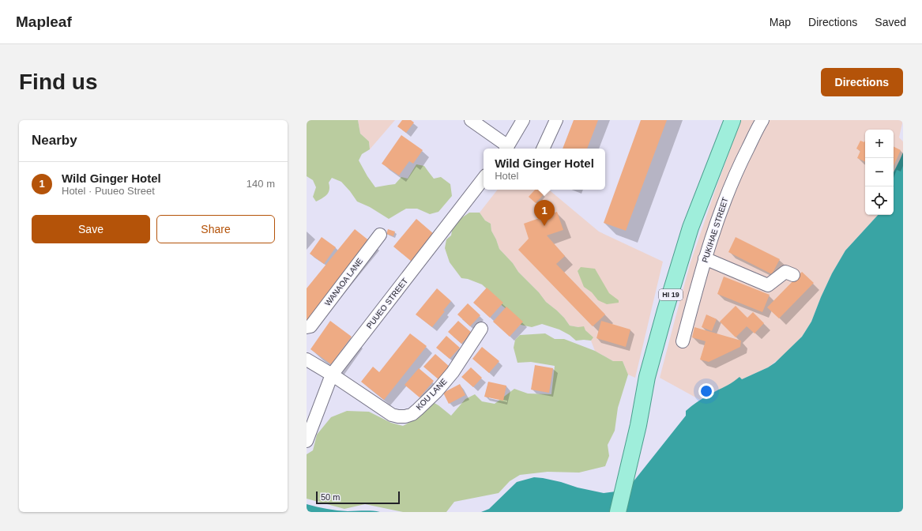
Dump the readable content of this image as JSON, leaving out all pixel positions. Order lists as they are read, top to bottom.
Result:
{
  "streets": {
    "main road": ["HI 19"],
    "street": [
      "PUKIHAE STREET",
      "WANAOA LANE",
      "PUUEO STREET",
      "KOU LANE"
    ]
  },
  "crossings": [
    ["PUUEO STREET", "KOU LANE"]
  ],
  "scale_bar": "50 m",
  "page": {
    "header": "Mapleaf",
    "nav": ["Map", "Directions", "Saved"],
    "buttons": [
      "Directions",
      ["Save", "Share"]
    ],
    "title": "Find us",
    "heading": "Nearby",
    "map_buttons": ["+", "−"],
    "popup": ["Wild Ginger Hotel", "Hotel"],
    "list": [
      {
        "mark": "1",
        "name": "Wild Ginger Hotel",
        "note": "Hotel · Puueo Street",
        "value": "140 m"
      }
    ],
    "pins": "1",
    "scale": "50 m"
  }
}
